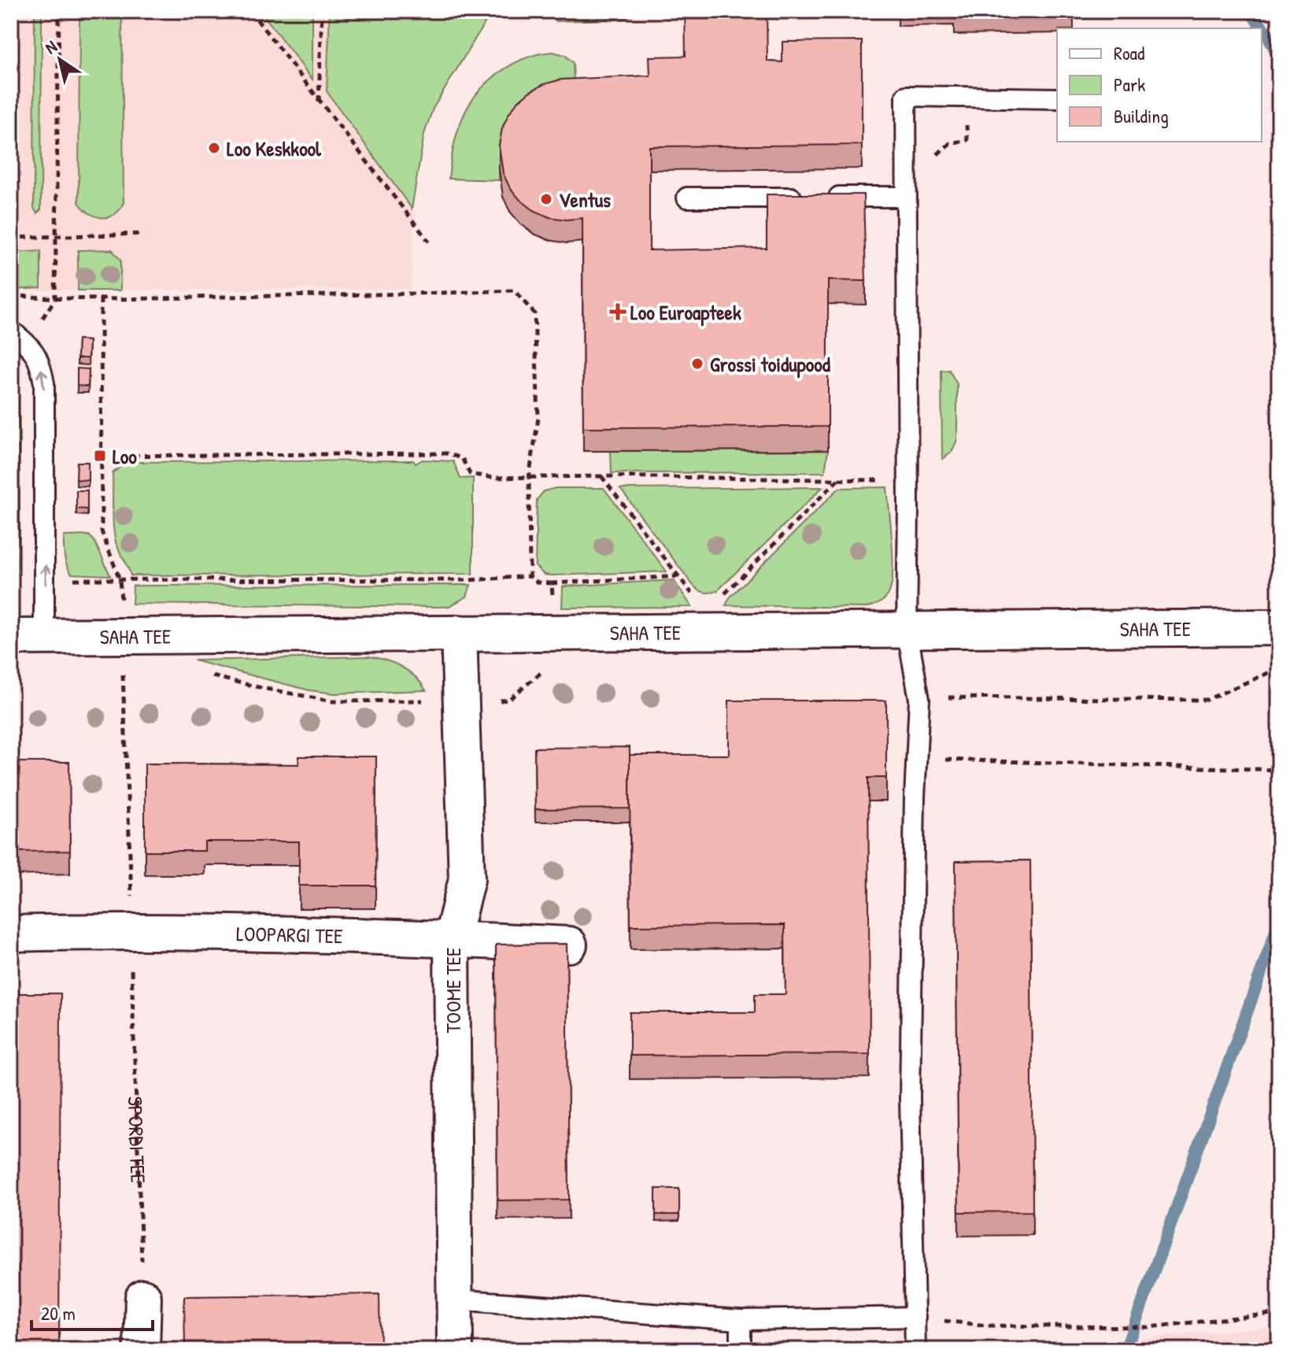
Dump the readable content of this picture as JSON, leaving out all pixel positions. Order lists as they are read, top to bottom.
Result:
{
  "streets": {
    "street": ["SAHA TEE", "LOOPARGI TEE", "TOOME TEE"],
    "path": ["SPORDI TEE"]
  },
  "crossings": [
    ["SAHA TEE", "TOOME TEE"],
    ["LOOPARGI TEE", "TOOME TEE"],
    ["LOOPARGI TEE", "SPORDI TEE"]
  ],
  "places": {
    "other": ["Loo Keskkool", "Ventus", "Grossi toidupood"],
    "health": ["Loo Euroapteek"],
    "transit": ["Loo"]
  },
  "legend": ["Road", "Park", "Building"],
  "scale_bar": "20 m",
  "north": "top left"
}
